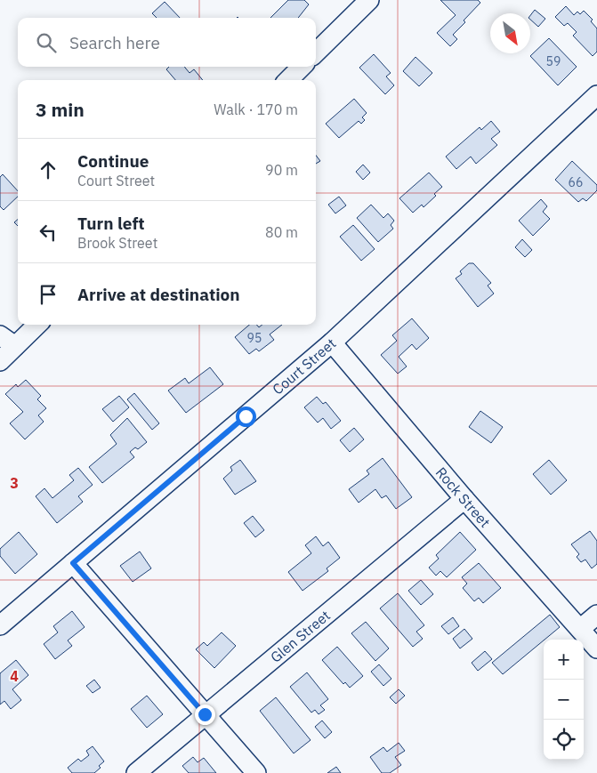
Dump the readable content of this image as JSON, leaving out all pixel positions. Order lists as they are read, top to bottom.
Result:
{
  "streets": {
    "street": ["Court Street", "Rock Street", "Glen Street"]
  },
  "crossings": [
    ["Court Street", "Rock Street"],
    ["Rock Street", "Glen Street"]
  ],
  "house_numbers": ["59", "66", "95"],
  "north": "bottom right",
  "page": {
    "search": "Search here",
    "heading": ["3 min", "Walk · 170 m"],
    "list": [
      ["Continue", "Court Street", "90 m"],
      ["Turn left", "Brook Street", "80 m"],
      "Arrive at destination"
    ],
    "map_buttons": ["+", "−"]
  },
  "grid": {
    "rows": ["3", "4"]
  }
}
